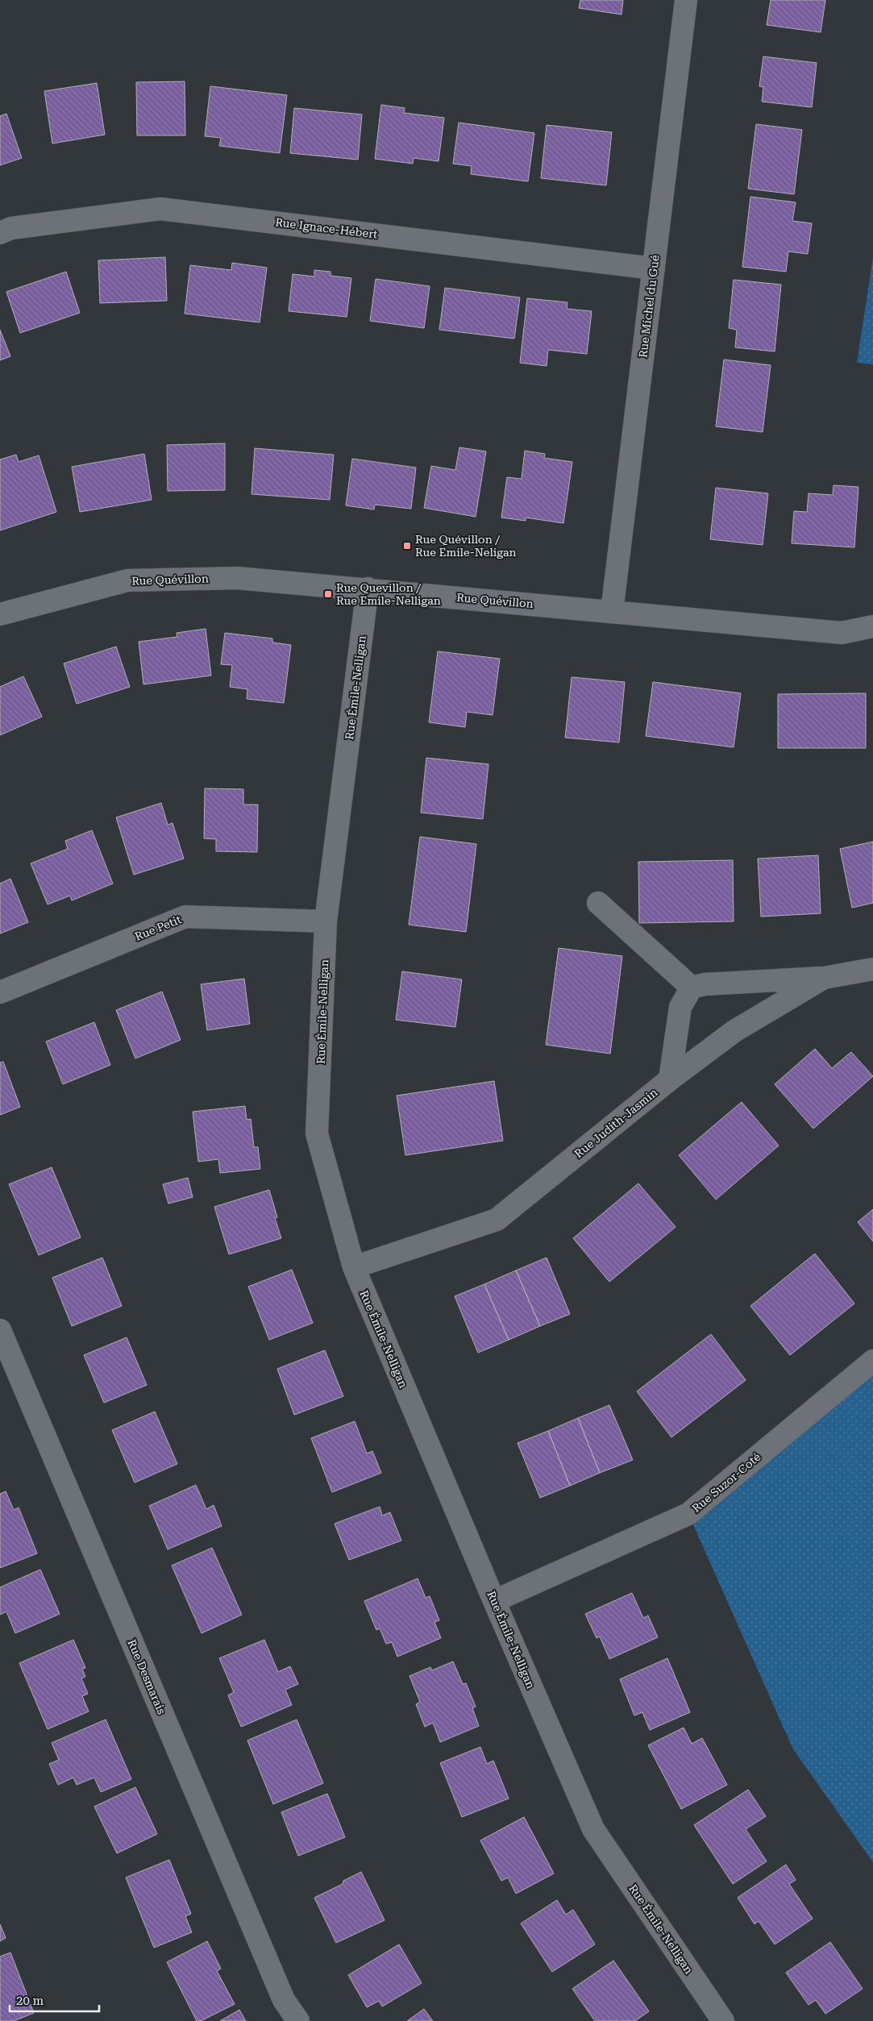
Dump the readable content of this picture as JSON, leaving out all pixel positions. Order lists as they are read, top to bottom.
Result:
{
  "streets": {
    "street": [
      "Rue Ignace-Hébert",
      "Rue Michel du Gué",
      "Rue Quévillon",
      "Rue Émile-Nelligan",
      "Rue Petit",
      "Rue Judith-Jasmin",
      "Rue Suzor-Coté",
      "Rue Desmarais"
    ]
  },
  "crossings": [
    ["Rue Ignace-Hébert", "Rue Michel du Gué"],
    ["Rue Michel du Gué", "Rue Quévillon"],
    ["Rue Quévillon", "Rue Émile-Nelligan"],
    ["Rue Émile-Nelligan", "Rue Petit"],
    ["Rue Émile-Nelligan", "Rue Judith-Jasmin"],
    ["Rue Émile-Nelligan", "Rue Suzor-Coté"]
  ],
  "places": {
    "transit": ["Rue Quévillon / Rue Emile-Neligan", "Rue Quevillon / Rue Emile-Nelligan"]
  },
  "scale_bar": "20 m"
}
